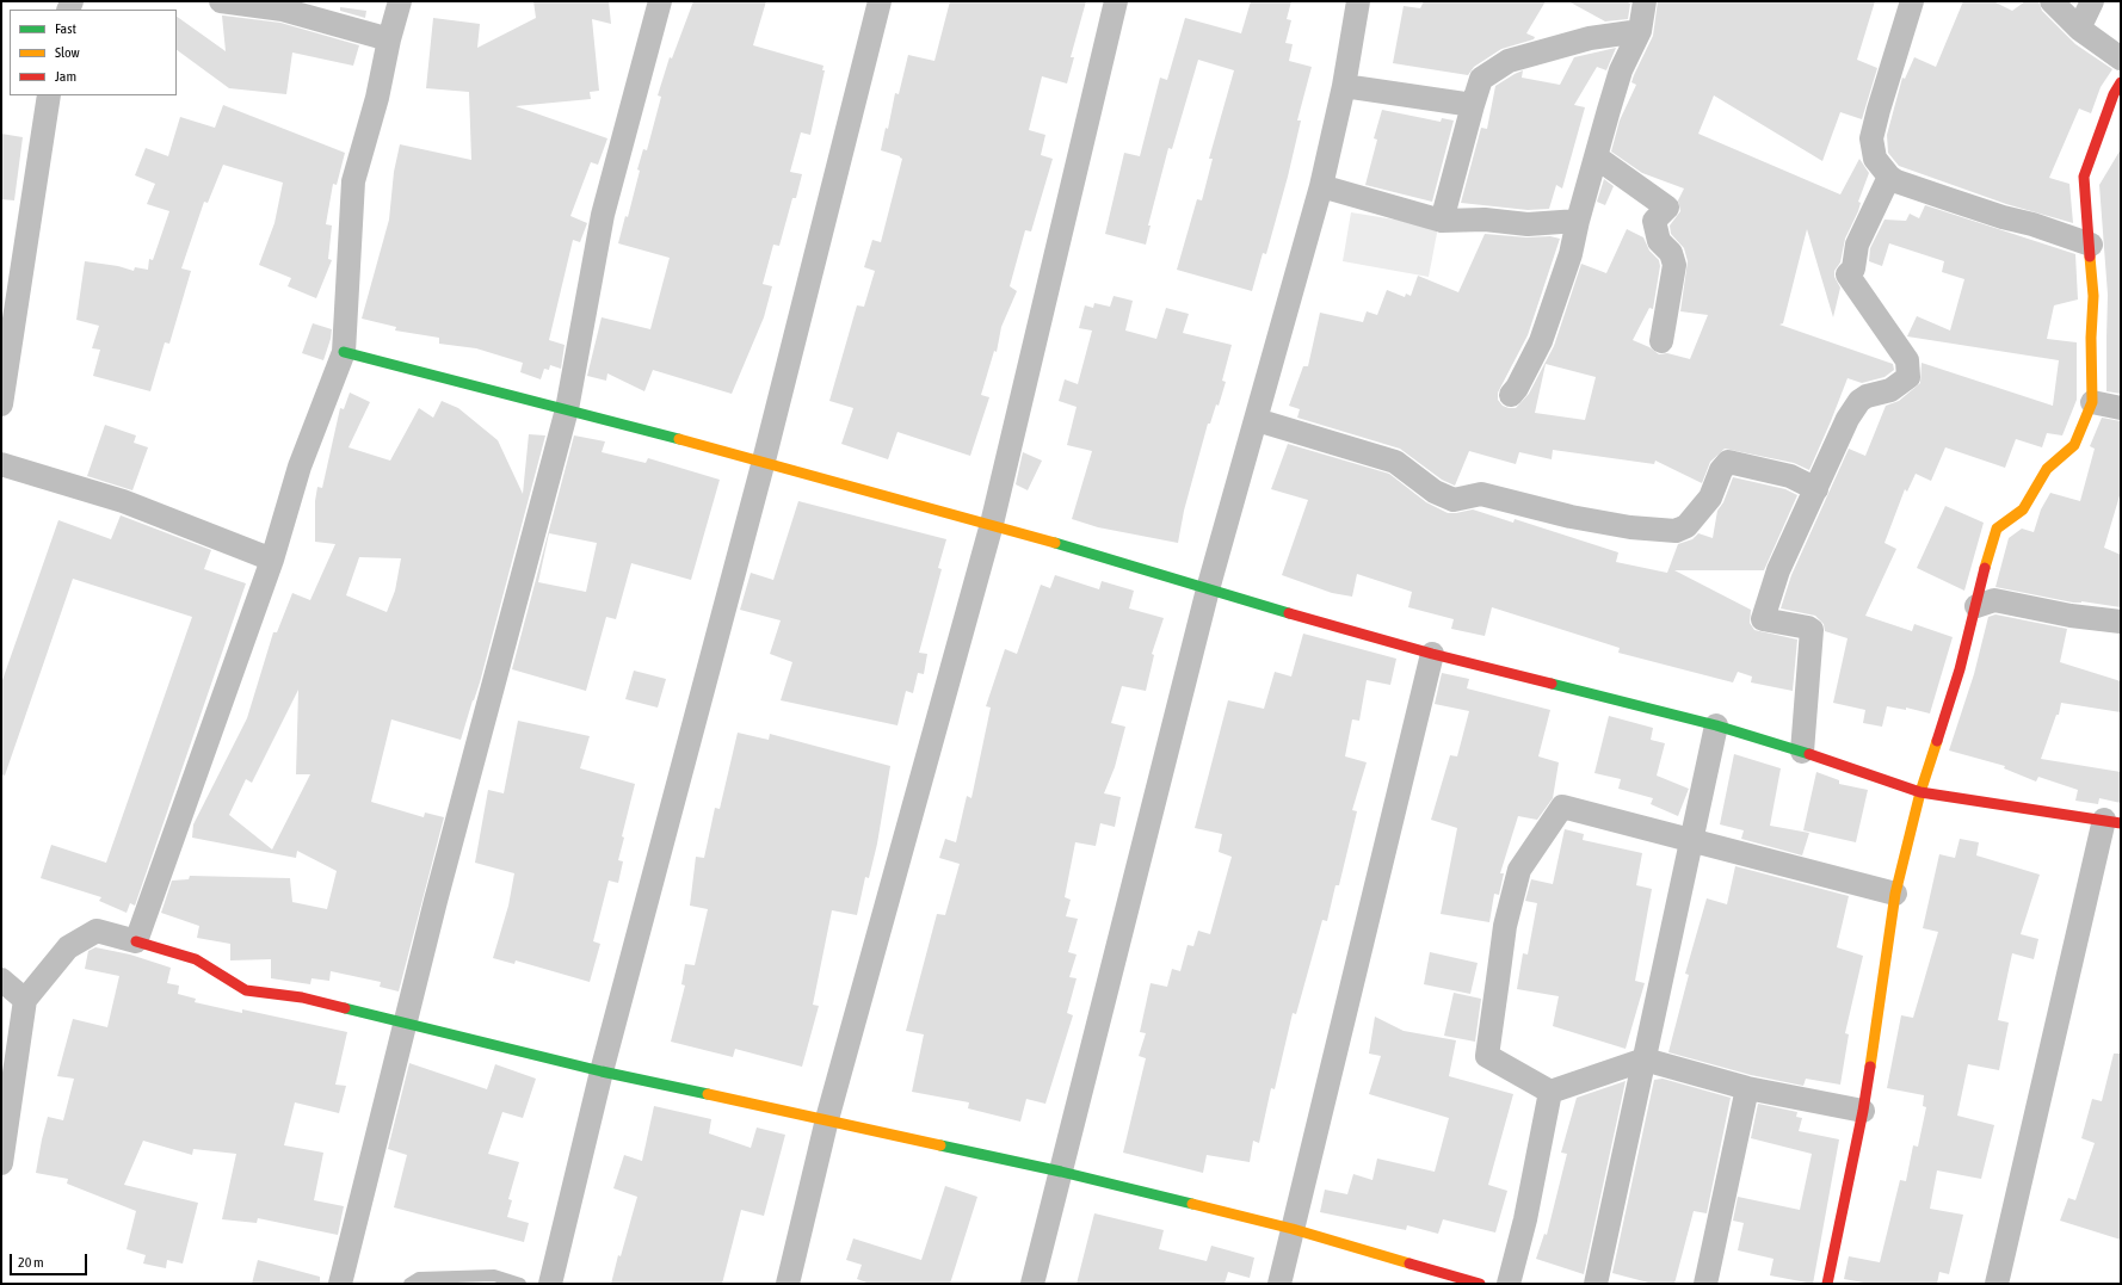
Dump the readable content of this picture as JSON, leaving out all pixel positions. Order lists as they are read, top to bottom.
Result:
{
  "legend": ["Fast", "Slow", "Jam"],
  "scale_bar": "20 m"
}
